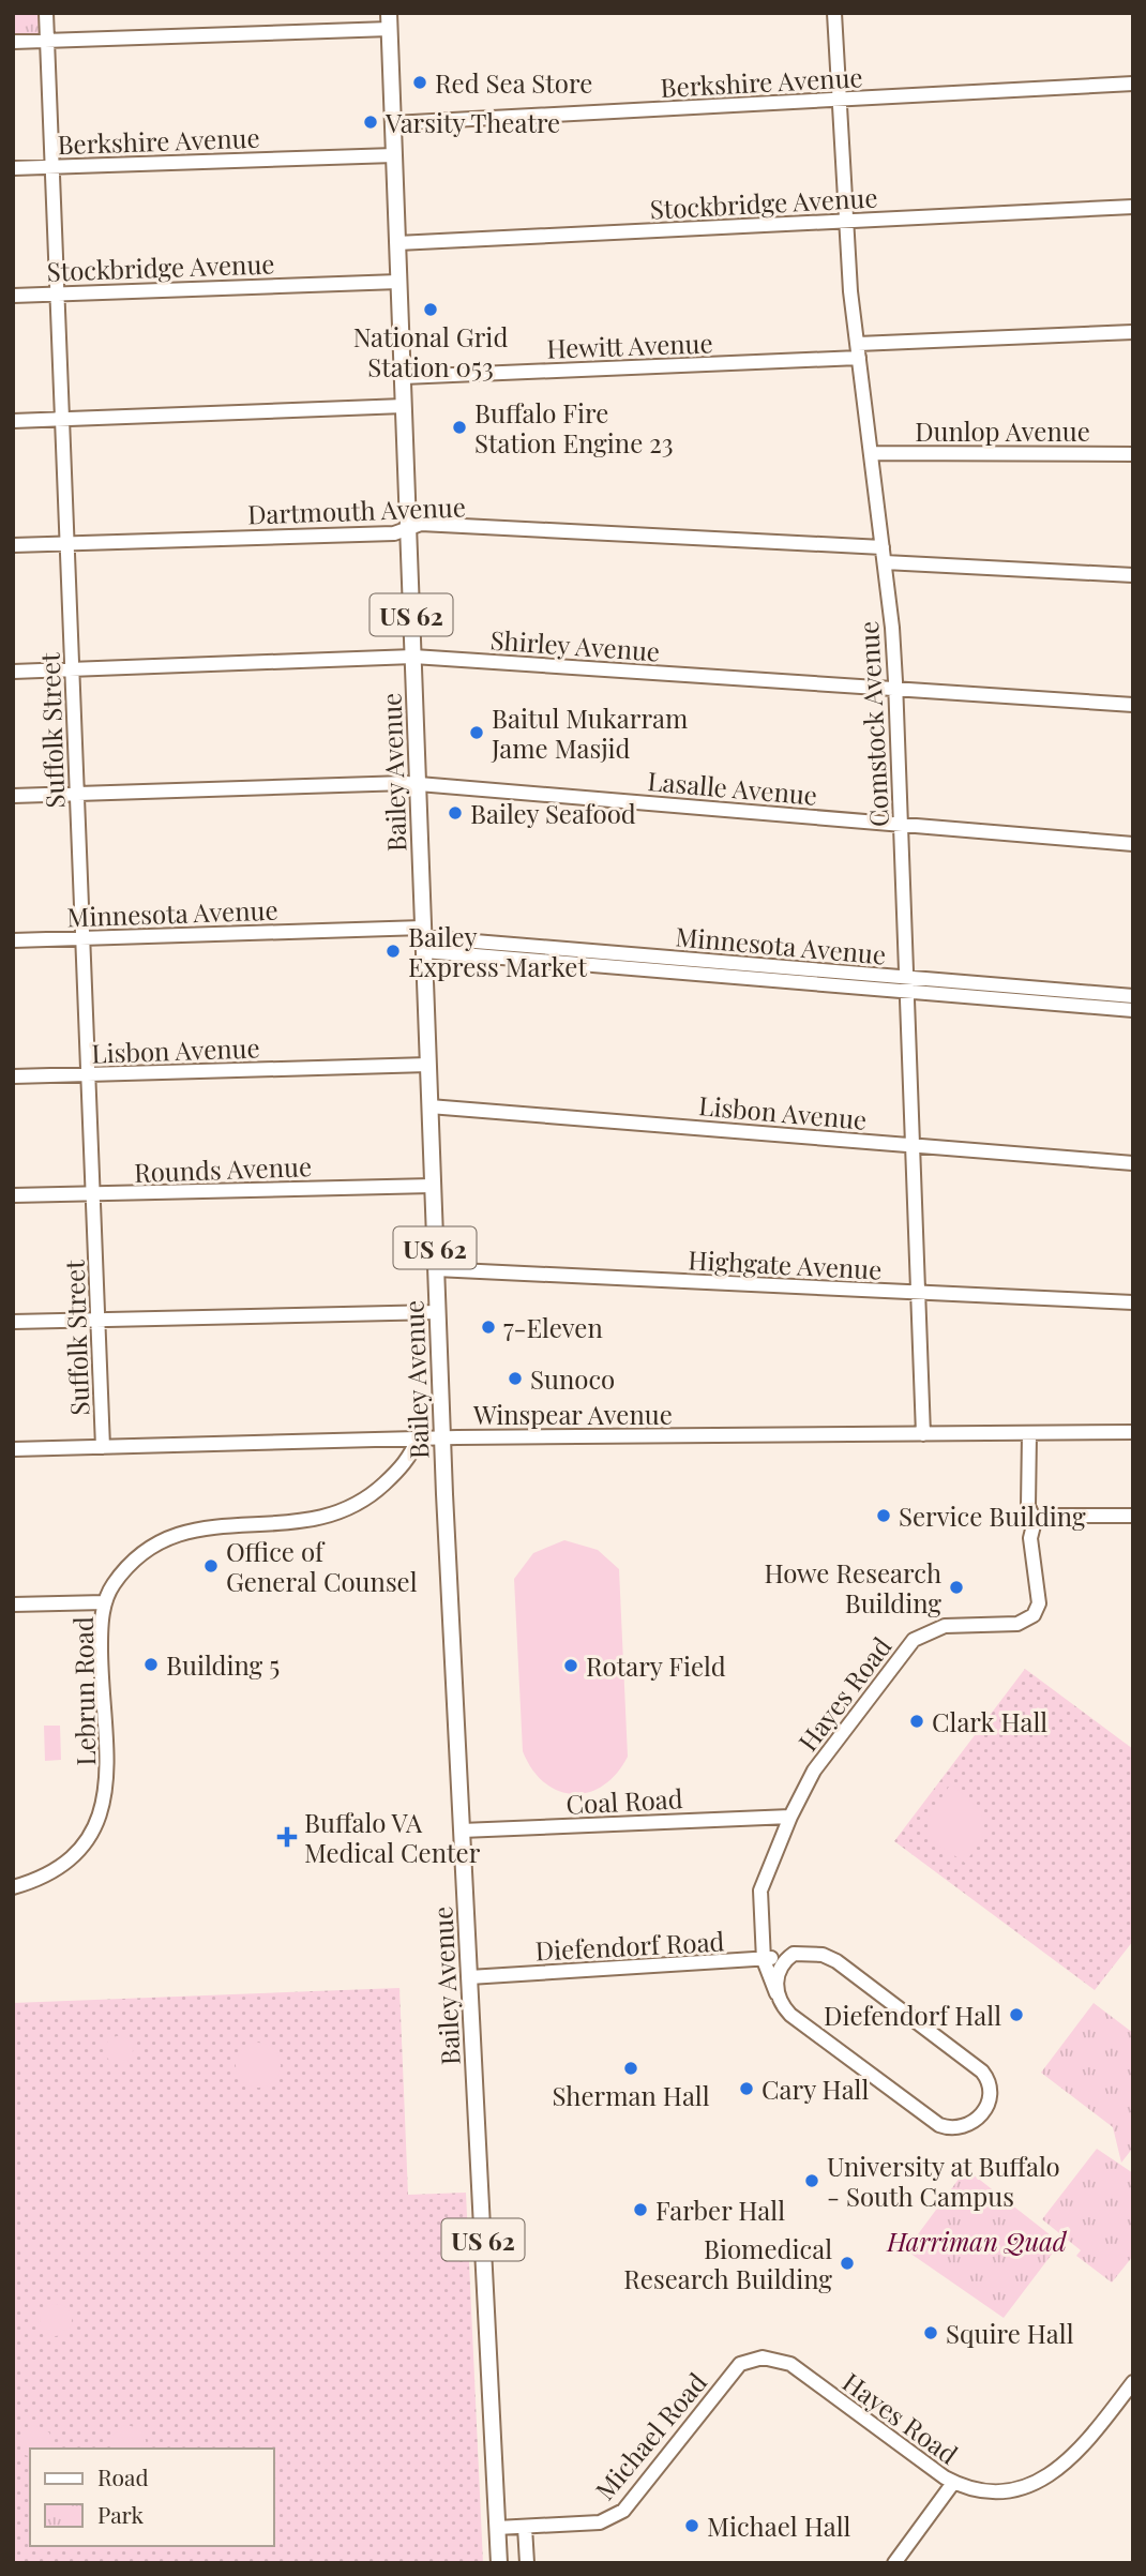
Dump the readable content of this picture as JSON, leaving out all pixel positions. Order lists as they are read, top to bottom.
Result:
{
  "streets": {
    "main road": ["US 62", "Bailey Avenue"],
    "street": [
      "Berkshire Avenue",
      "Stockbridge Avenue",
      "Hewitt Avenue",
      "Dunlop Avenue",
      "Dartmouth Avenue",
      "Shirley Avenue",
      "Comstock Avenue",
      "Suffolk Street",
      "Lasalle Avenue",
      "Minnesota Avenue",
      "Lisbon Avenue",
      "Rounds Avenue",
      "Highgate Avenue",
      "Winspear Avenue",
      "Lebrun Road",
      "Hayes Road",
      "Coal Road",
      "Diefendorf Road",
      "Michael Road"
    ]
  },
  "crossings": [
    ["Berkshire Avenue", "Comstock Avenue"],
    ["Berkshire Avenue", "Suffolk Street"],
    ["Berkshire Avenue", "Bailey Avenue"],
    ["Stockbridge Avenue", "Comstock Avenue"],
    ["Stockbridge Avenue", "Suffolk Street"],
    ["Stockbridge Avenue", "Bailey Avenue"],
    ["Hewitt Avenue", "Comstock Avenue"],
    ["Hewitt Avenue", "Bailey Avenue"],
    ["Dunlop Avenue", "Comstock Avenue"],
    ["Dartmouth Avenue", "Comstock Avenue"],
    ["Dartmouth Avenue", "Suffolk Street"],
    ["Dartmouth Avenue", "Bailey Avenue"],
    ["Shirley Avenue", "Comstock Avenue"],
    ["Shirley Avenue", "Suffolk Street"],
    ["Shirley Avenue", "Bailey Avenue"],
    ["Comstock Avenue", "Lasalle Avenue"],
    ["Comstock Avenue", "Minnesota Avenue"],
    ["Comstock Avenue", "Lisbon Avenue"],
    ["Comstock Avenue", "Highgate Avenue"],
    ["Comstock Avenue", "Winspear Avenue"],
    ["Suffolk Street", "Lasalle Avenue"],
    ["Suffolk Street", "Minnesota Avenue"],
    ["Suffolk Street", "Lisbon Avenue"],
    ["Suffolk Street", "Rounds Avenue"],
    ["Suffolk Street", "Winspear Avenue"],
    ["Bailey Avenue", "Lasalle Avenue"],
    ["Bailey Avenue", "Minnesota Avenue"],
    ["Bailey Avenue", "Lisbon Avenue"],
    ["Bailey Avenue", "Rounds Avenue"],
    ["Bailey Avenue", "Highgate Avenue"],
    ["Bailey Avenue", "Winspear Avenue"],
    ["Bailey Avenue", "Coal Road"],
    ["Bailey Avenue", "Diefendorf Road"],
    ["Bailey Avenue", "Michael Road"],
    ["Winspear Avenue", "Lebrun Road"],
    ["Hayes Road", "Coal Road"],
    ["Hayes Road", "Diefendorf Road"],
    ["Hayes Road", "Michael Road"]
  ],
  "parks": ["Harriman Quad"],
  "places": {
    "other": [
      "Red Sea Store",
      "Varsity Theatre",
      "National Grid Station 053",
      "Buffalo Fire Station Engine 23",
      "Baitul Mukarram Jame Masjid",
      "Bailey Seafood",
      "Bailey Express Market",
      "7-Eleven",
      "Sunoco",
      "Service Building",
      "Office of General Counsel",
      "Howe Research Building",
      "Building 5",
      "Rotary Field",
      "Clark Hall",
      "Diefendorf Hall",
      "Sherman Hall",
      "Cary Hall",
      "University at Buffalo - South Campus",
      "Farber Hall",
      "Biomedical Research Building",
      "Squire Hall",
      "Michael Hall"
    ],
    "health": ["Buffalo VA Medical Center"]
  },
  "legend": ["Road", "Park"]
}
